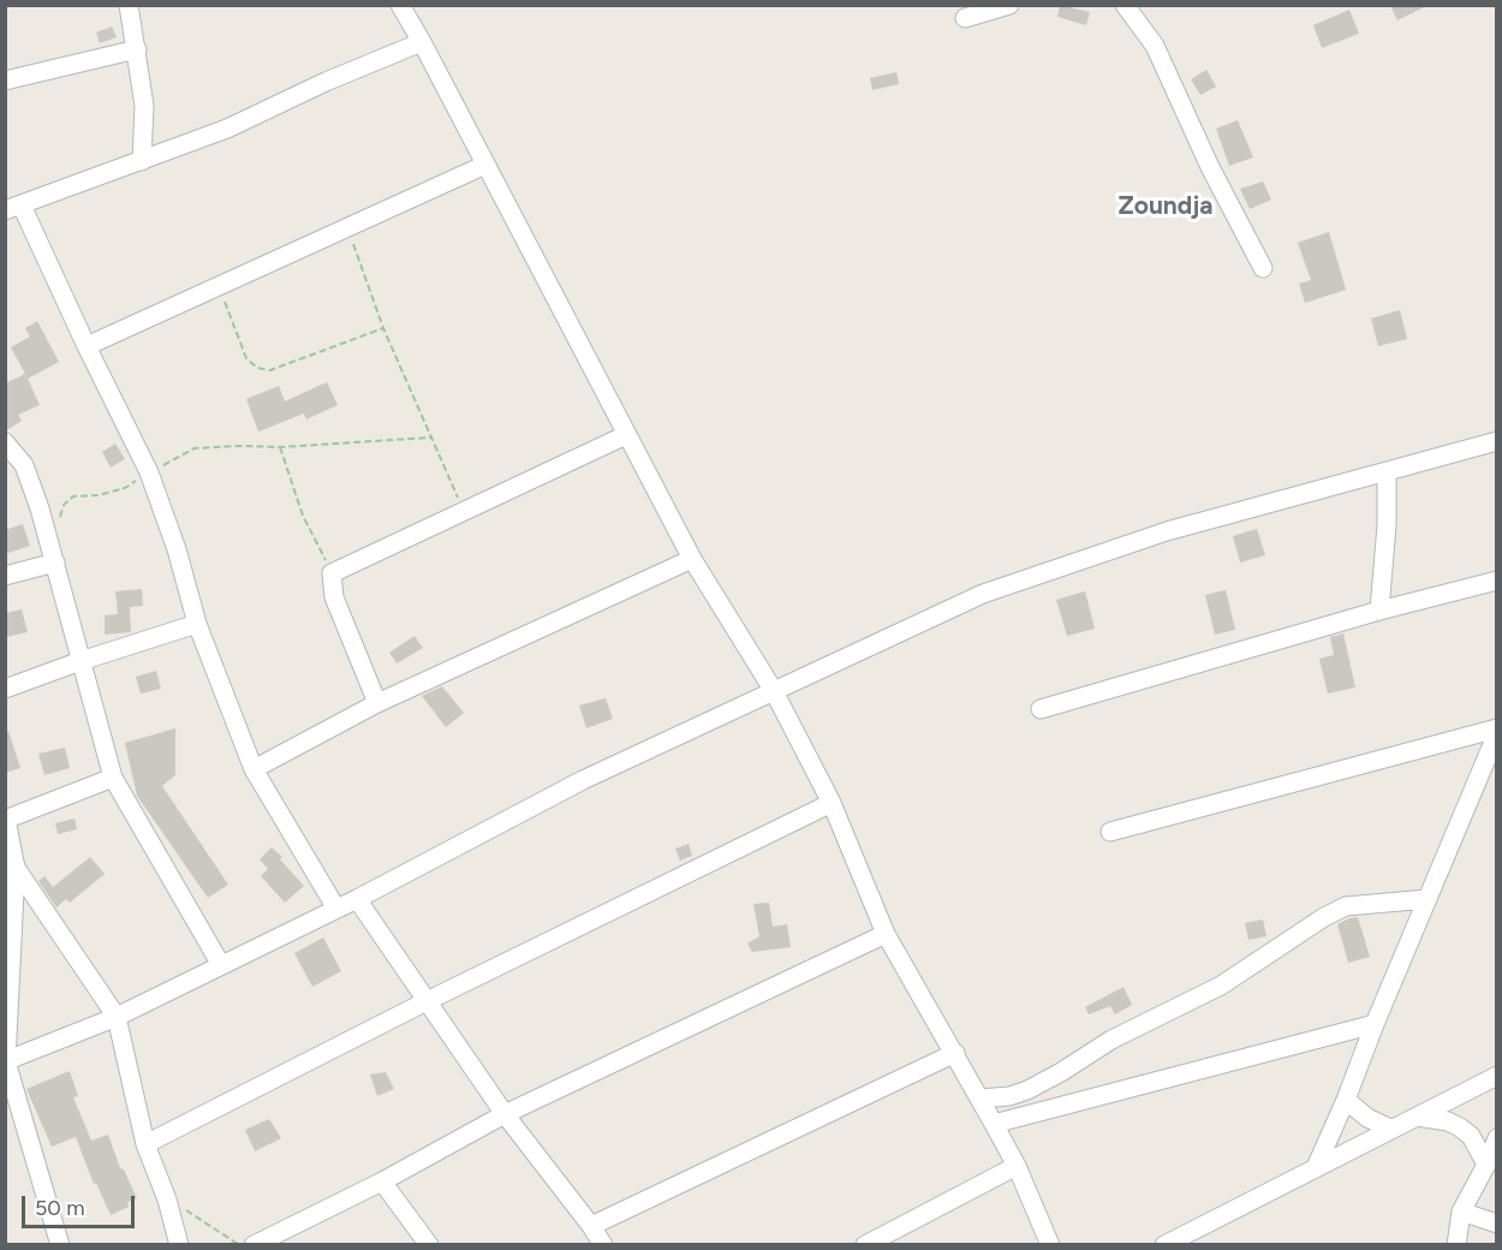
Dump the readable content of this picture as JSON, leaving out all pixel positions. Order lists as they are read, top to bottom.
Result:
{
  "districts": ["Zoundja"],
  "scale_bar": "50 m"
}
